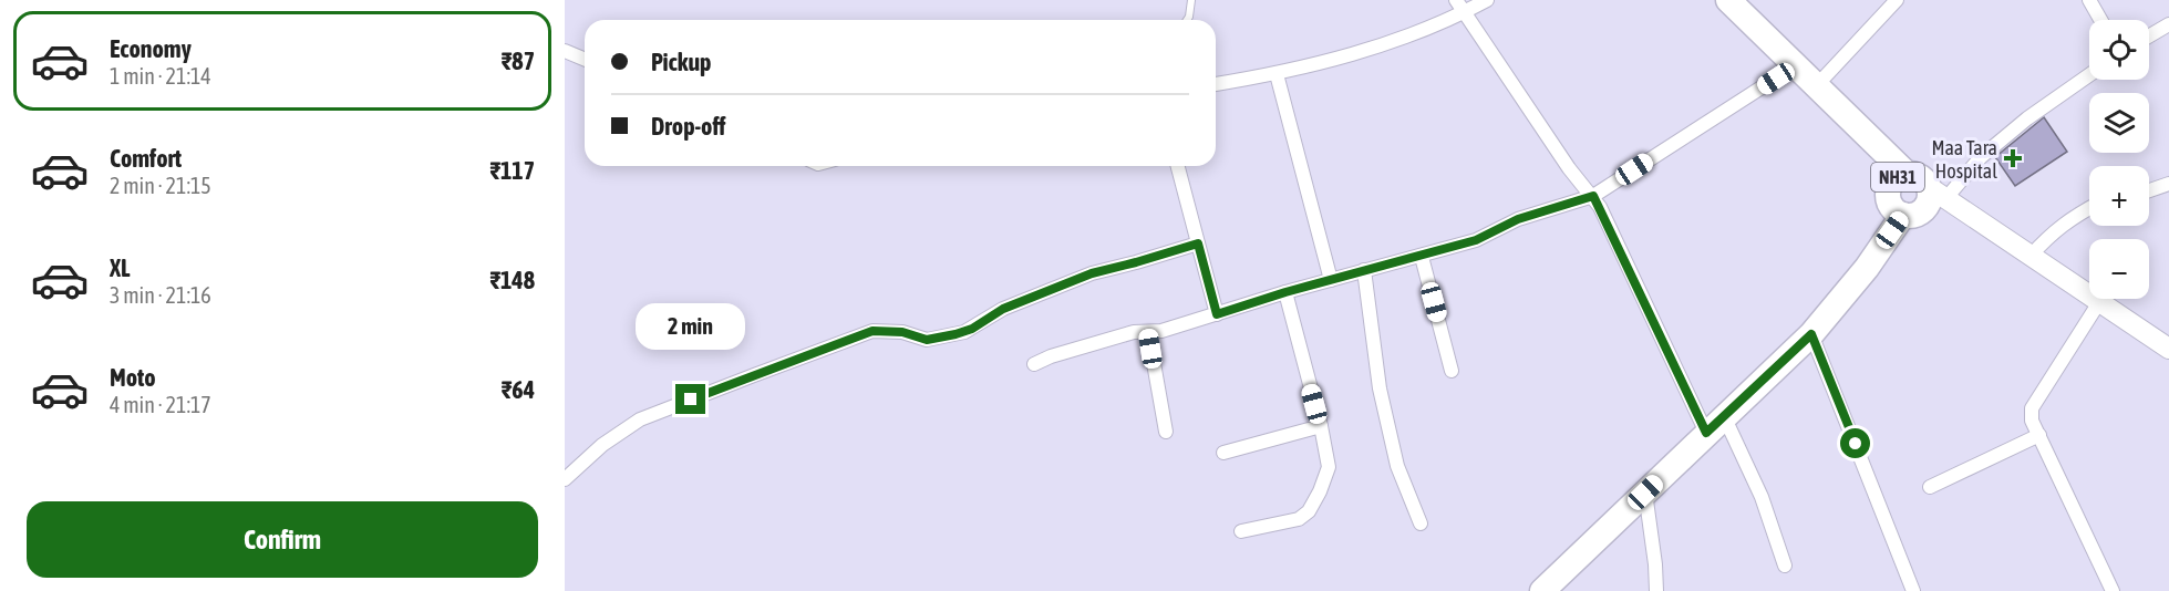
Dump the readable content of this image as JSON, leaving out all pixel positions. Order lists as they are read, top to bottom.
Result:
{
  "streets": {
    "highway": ["NH31"]
  },
  "places": {
    "health": ["Maa Tara Hospital"]
  },
  "page": {
    "list": [
      {
        "name": "Economy",
        "note": "1 min · 21:14",
        "value": "₹87"
      },
      {
        "name": "Comfort",
        "note": "2 min · 21:15",
        "value": "₹117"
      },
      {
        "name": "XL",
        "note": "3 min · 21:16",
        "value": "₹148"
      },
      {
        "name": "Moto",
        "note": "4 min · 21:17",
        "value": "₹64"
      }
    ],
    "map_buttons": ["+", "−"],
    "banner": ["Pickup", "Drop-off"],
    "bubble": "2 min",
    "buttons": "Confirm"
  }
}
